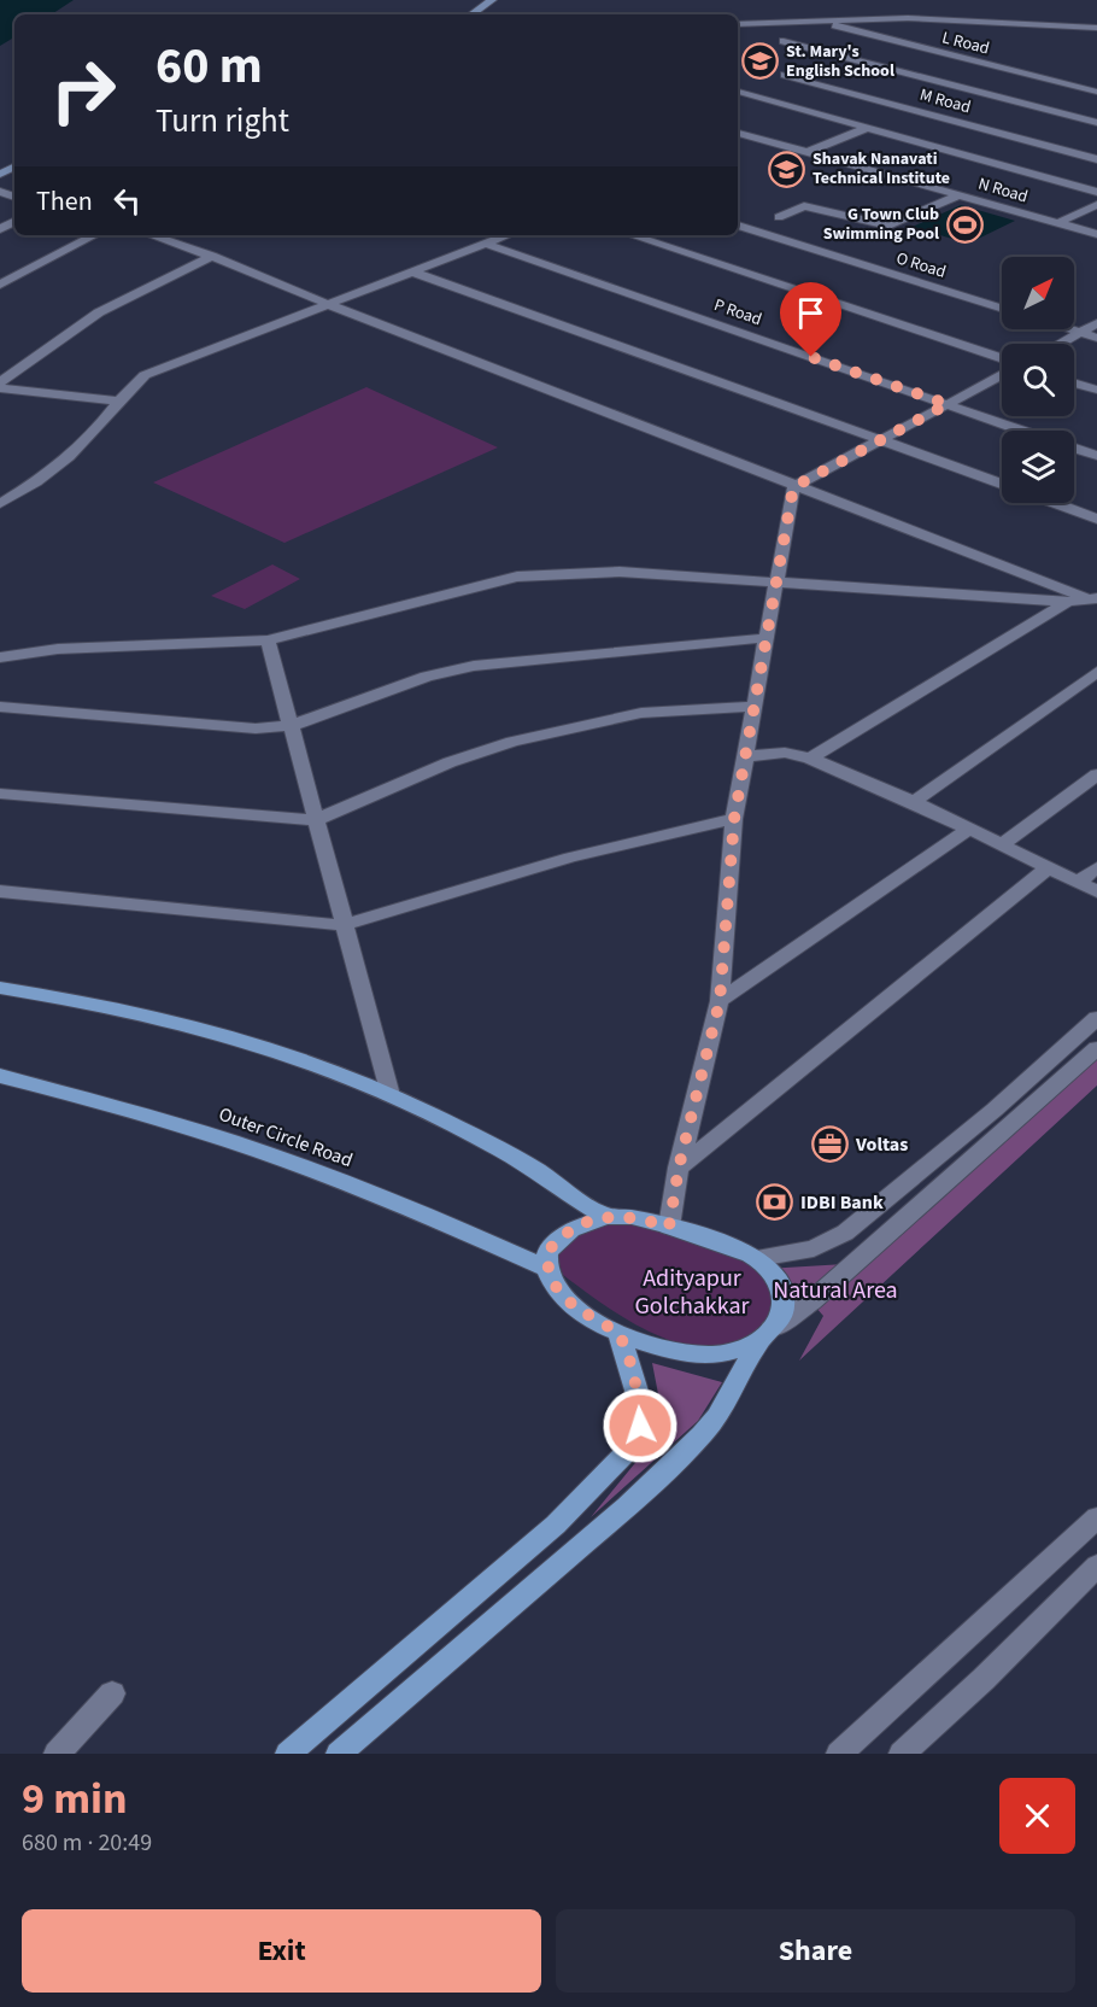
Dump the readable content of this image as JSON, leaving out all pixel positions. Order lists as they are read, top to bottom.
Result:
{
  "streets": {
    "main road": ["Outer Circle Road"],
    "street": [
      "L Road",
      "M Road",
      "N Road",
      "O Road",
      "P Road"
    ]
  },
  "parks": ["Adityapur Golchakkar", "Natural Area"],
  "places": {
    "school or university": ["St. Mary's English School", "Shavak Nanavati Technical Institute"],
    "sports": ["G Town Club Swimming Pool"],
    "office": ["Voltas"],
    "bank": ["IDBI Bank"]
  },
  "north": "top right",
  "page": {
    "turn": ["60 m", "Turn right"],
    "then": "Then",
    "heading": ["9 min", "680 m · 20:49"],
    "buttons": ["Exit", "Share"]
  }
}
